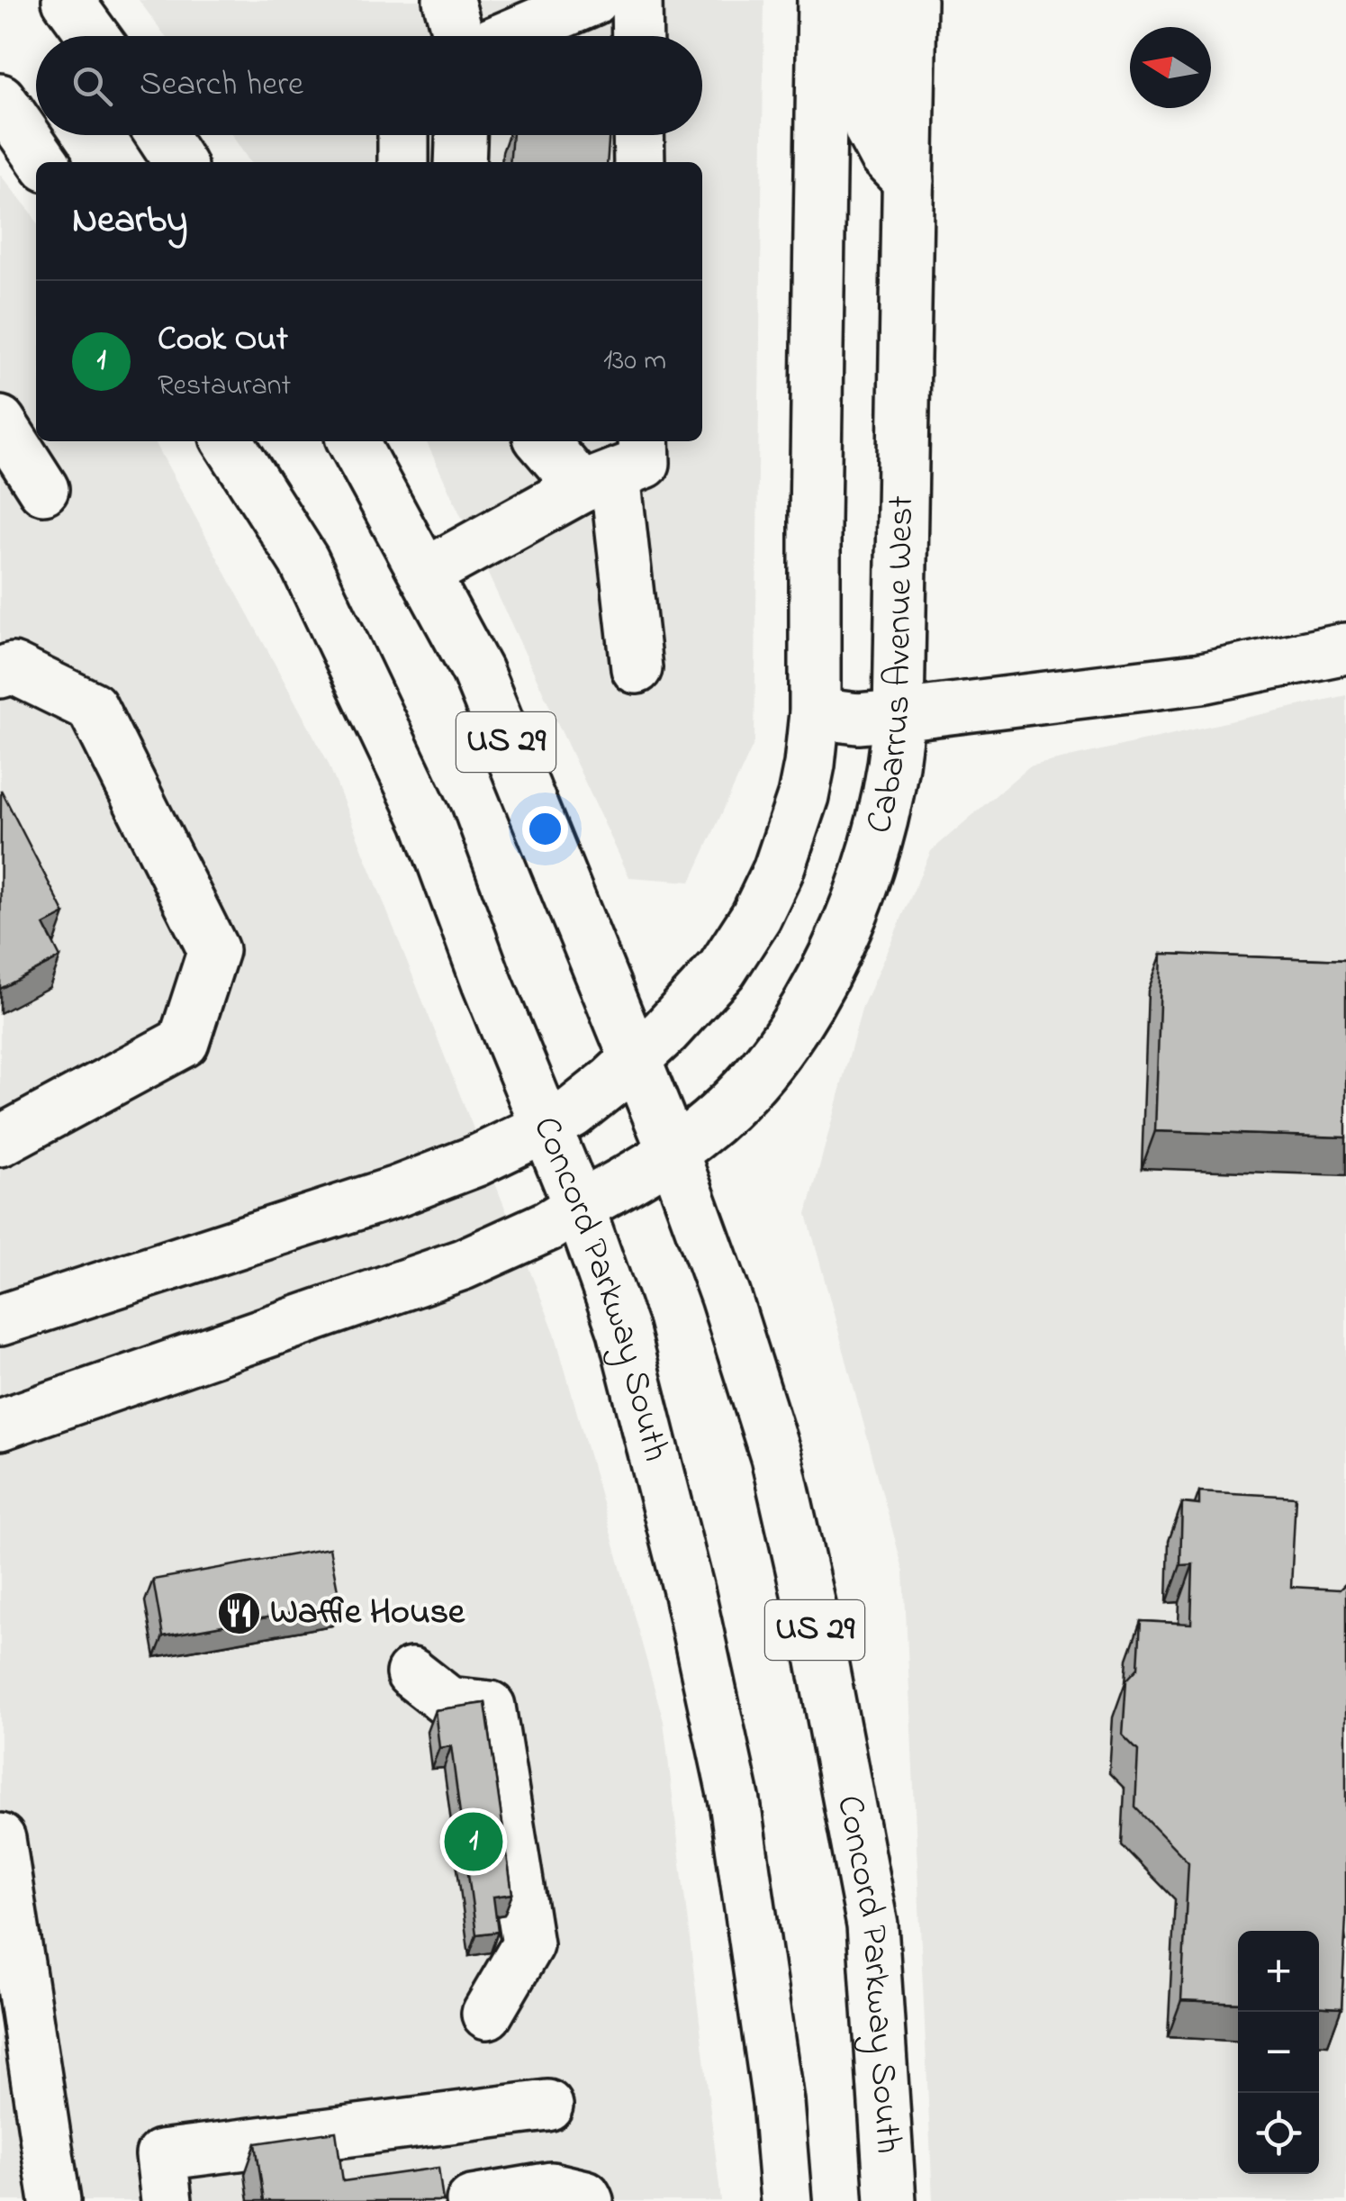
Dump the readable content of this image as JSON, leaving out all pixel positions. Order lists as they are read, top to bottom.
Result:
{
  "streets": {
    "main road": ["Cabarrus Avenue West", "US 29", "Concord Parkway South"]
  },
  "crossings": [
    ["Cabarrus Avenue West", "Concord Parkway South"]
  ],
  "places": {
    "restaurant": ["Waffle House"]
  },
  "north": "left",
  "page": {
    "search": "Search here",
    "heading": "Nearby",
    "list": [
      {
        "mark": "1",
        "name": "Cook Out",
        "note": "Restaurant",
        "value": "130 m"
      }
    ],
    "pins": "1",
    "map_buttons": ["+", "−"]
  }
}
